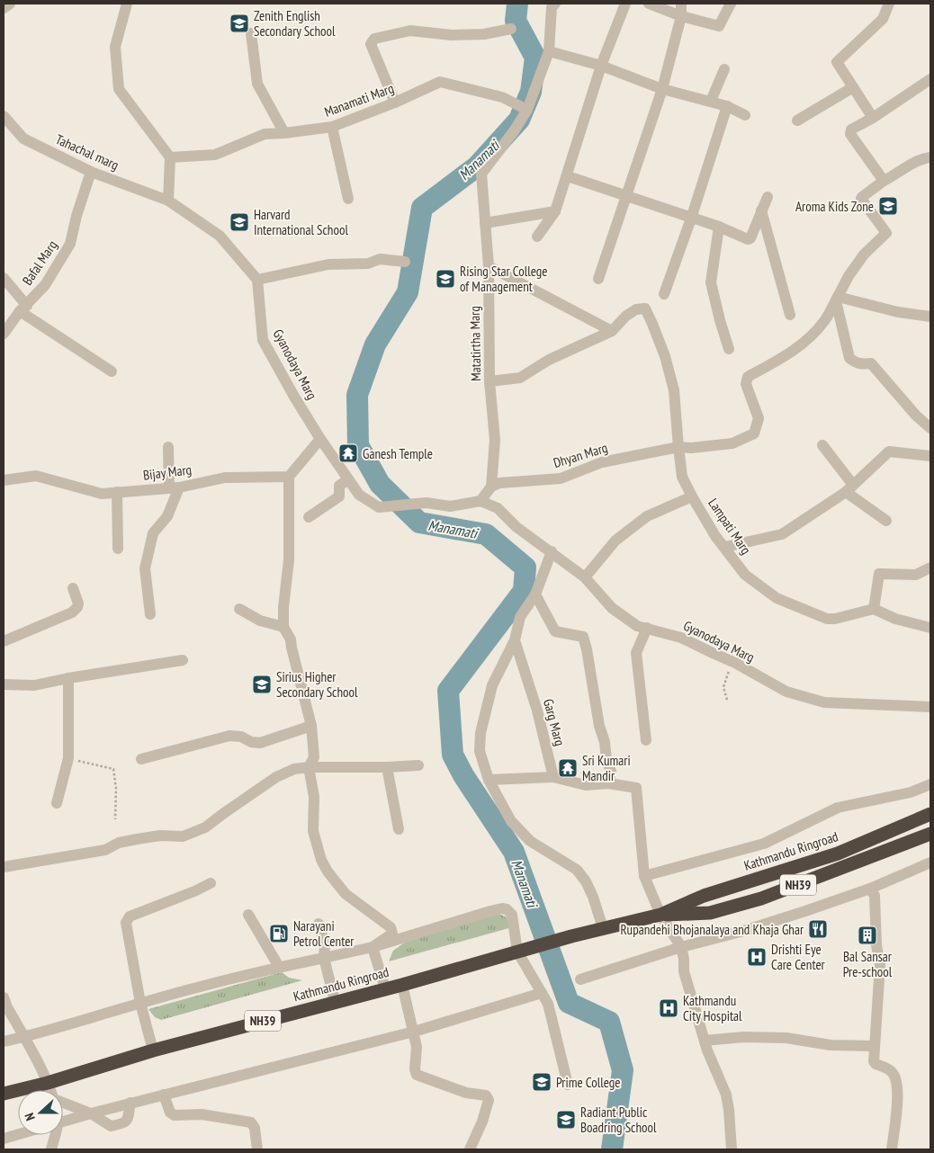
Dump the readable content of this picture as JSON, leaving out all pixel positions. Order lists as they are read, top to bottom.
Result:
{
  "streets": {
    "highway": ["Kathmandu Ringroad", "NH39"],
    "street": [
      "Manamati Marg",
      "Tahachal marg",
      "Bafal Marg",
      "Matatirtha Marg",
      "Gyanodaya Marg",
      "Dhyan Marg",
      "Bijay Marg",
      "Lampati Marg",
      "Garg Marg"
    ]
  },
  "crossings": [
    ["Manamati Marg", "Matatirtha Marg"],
    ["Tahachal marg", "Bafal Marg"],
    ["Matatirtha Marg", "Dhyan Marg"],
    ["Dhyan Marg", "Lampati Marg"]
  ],
  "water": ["Manamati"],
  "places": {
    "school or university": [
      "Zenith English Secondary School",
      "Aroma Kids Zone",
      "Harvard International School",
      "Rising Star College of Management",
      "Sirius Higher Secondary School",
      "Prime College",
      "Radiant Public Boadring School"
    ],
    "temple": ["Ganesh Temple", "Sri Kumari Mandir"],
    "restaurant": ["Rupandehi Bhojanalaya and Khaja Ghar"],
    "fuel station": ["Narayani Petrol Center"],
    "building": ["Bal Sansar Pre-school"],
    "hospital": ["Drishti Eye Care Center", "Kathmandu City Hospital"]
  },
  "north": "left"
}
